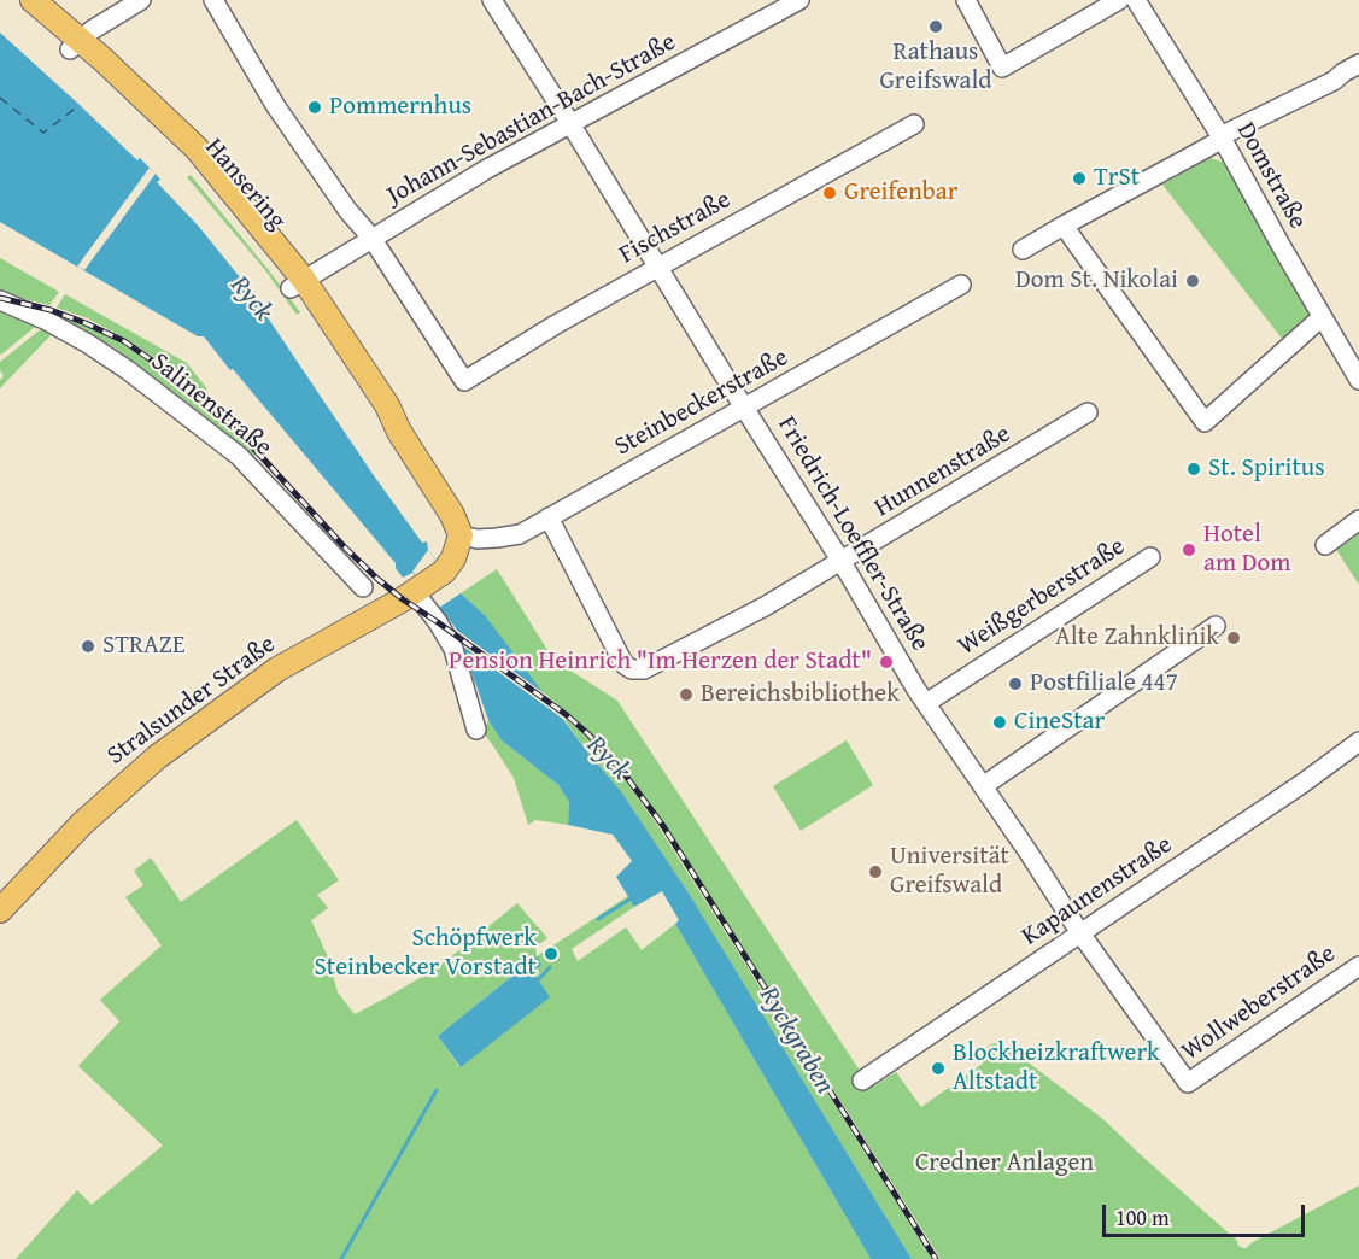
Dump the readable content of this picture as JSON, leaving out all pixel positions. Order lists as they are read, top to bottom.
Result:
{
  "streets": {
    "main road": ["Hansering", "Stralsunder Straße"],
    "street": [
      "Johann-Sebastian-Bach-Straße",
      "Domstraße",
      "Fischstraße",
      "Steinbeckerstraße",
      "Salinenstraße",
      "Hunnenstraße",
      "Friedrich-Loeffler-Straße",
      "Weißgerberstraße",
      "Kapaunenstraße",
      "Wollweberstraße"
    ]
  },
  "crossings": [
    ["Johann-Sebastian-Bach-Straße", "Hansering"],
    ["Johann-Sebastian-Bach-Straße", "Fischstraße"],
    ["Johann-Sebastian-Bach-Straße", "Friedrich-Loeffler-Straße"],
    ["Hansering", "Steinbeckerstraße"],
    ["Hansering", "Stralsunder Straße"],
    ["Fischstraße", "Friedrich-Loeffler-Straße"],
    ["Steinbeckerstraße", "Hunnenstraße"],
    ["Steinbeckerstraße", "Friedrich-Loeffler-Straße"],
    ["Steinbeckerstraße", "Stralsunder Straße"],
    ["Hunnenstraße", "Friedrich-Loeffler-Straße"],
    ["Friedrich-Loeffler-Straße", "Weißgerberstraße"],
    ["Friedrich-Loeffler-Straße", "Kapaunenstraße"],
    ["Friedrich-Loeffler-Straße", "Wollweberstraße"]
  ],
  "water": ["Ryck", "Ryckgraben"],
  "parks": ["Credner Anlagen"],
  "places": [
    "Rathaus Greifswald",
    "Pommernhus",
    "TrSt",
    "Greifenbar",
    "Dom St. Nikolai",
    "St. Spiritus",
    "Hotel am Dom",
    "Alte Zahnklinik",
    "STRAZE",
    "Pension Heinrich \"Im Herzen der Stadt\"",
    "Postfiliale 447",
    "Bereichsbibliothek",
    "CineStar",
    "Universität Greifswald",
    "Schöpfwerk Steinbecker Vorstadt",
    "Blockheizkraftwerk Altstadt"
  ],
  "scale_bar": "100 m"
}
